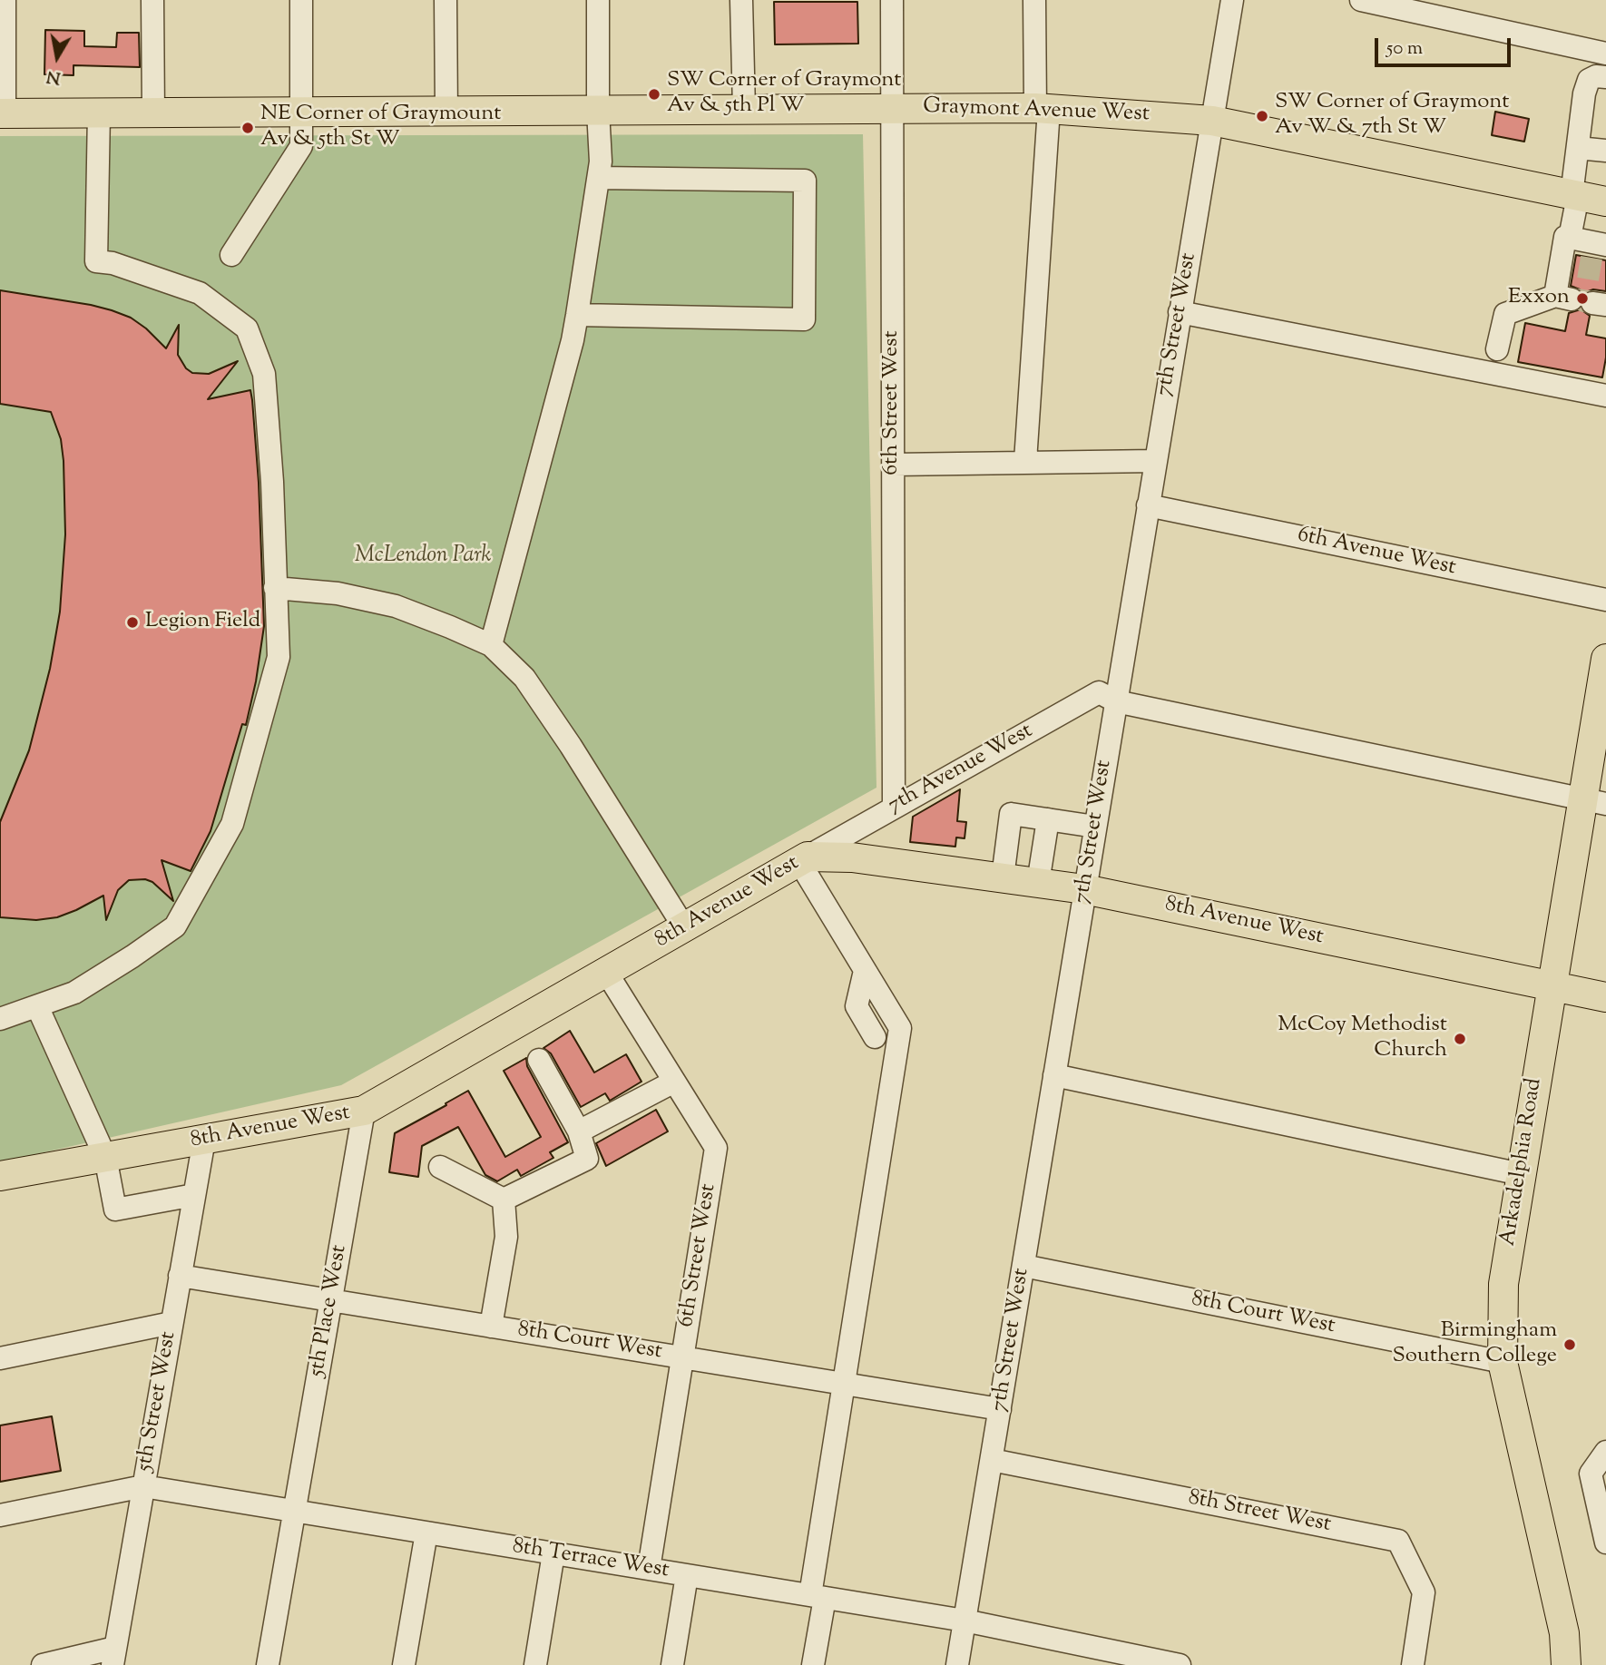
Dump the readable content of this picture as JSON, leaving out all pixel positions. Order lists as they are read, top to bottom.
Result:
{
  "streets": {
    "main road": ["Graymont Avenue West", "8th Avenue West", "Arkadelphia Road"],
    "street": [
      "7th Street West",
      "6th Street West",
      "6th Avenue West",
      "7th Avenue West",
      "5th Place West",
      "8th Court West",
      "5th Street West",
      "8th Street West",
      "8th Terrace West"
    ]
  },
  "crossings": [
    ["Graymont Avenue West", "7th Street West"],
    ["Graymont Avenue West", "6th Street West"],
    ["7th Street West", "6th Avenue West"],
    ["7th Street West", "7th Avenue West"],
    ["7th Street West", "8th Avenue West"],
    ["7th Street West", "8th Court West"],
    ["7th Street West", "8th Street West"],
    ["7th Street West", "8th Terrace West"],
    ["6th Street West", "7th Avenue West"],
    ["6th Street West", "8th Avenue West"],
    ["6th Street West", "8th Court West"],
    ["6th Street West", "8th Terrace West"],
    ["7th Avenue West", "8th Avenue West"],
    ["8th Avenue West", "Arkadelphia Road"],
    ["8th Avenue West", "5th Place West"],
    ["8th Avenue West", "5th Street West"],
    ["Arkadelphia Road", "8th Court West"],
    ["5th Place West", "8th Court West"],
    ["5th Place West", "8th Terrace West"],
    ["8th Court West", "5th Street West"],
    ["5th Street West", "8th Terrace West"]
  ],
  "parks": ["McLendon Park"],
  "places": [
    "SW Corner of Graymont Av & 5th Pl W",
    "SW Corner of Graymont Av W & 7th St W",
    "NE Corner of Graymount Av & 5th St W",
    "Exxon",
    "Legion Field",
    "McCoy Methodist Church",
    "Birmingham Southern College"
  ],
  "scale_bar": "50 m",
  "north": "bottom"
}
